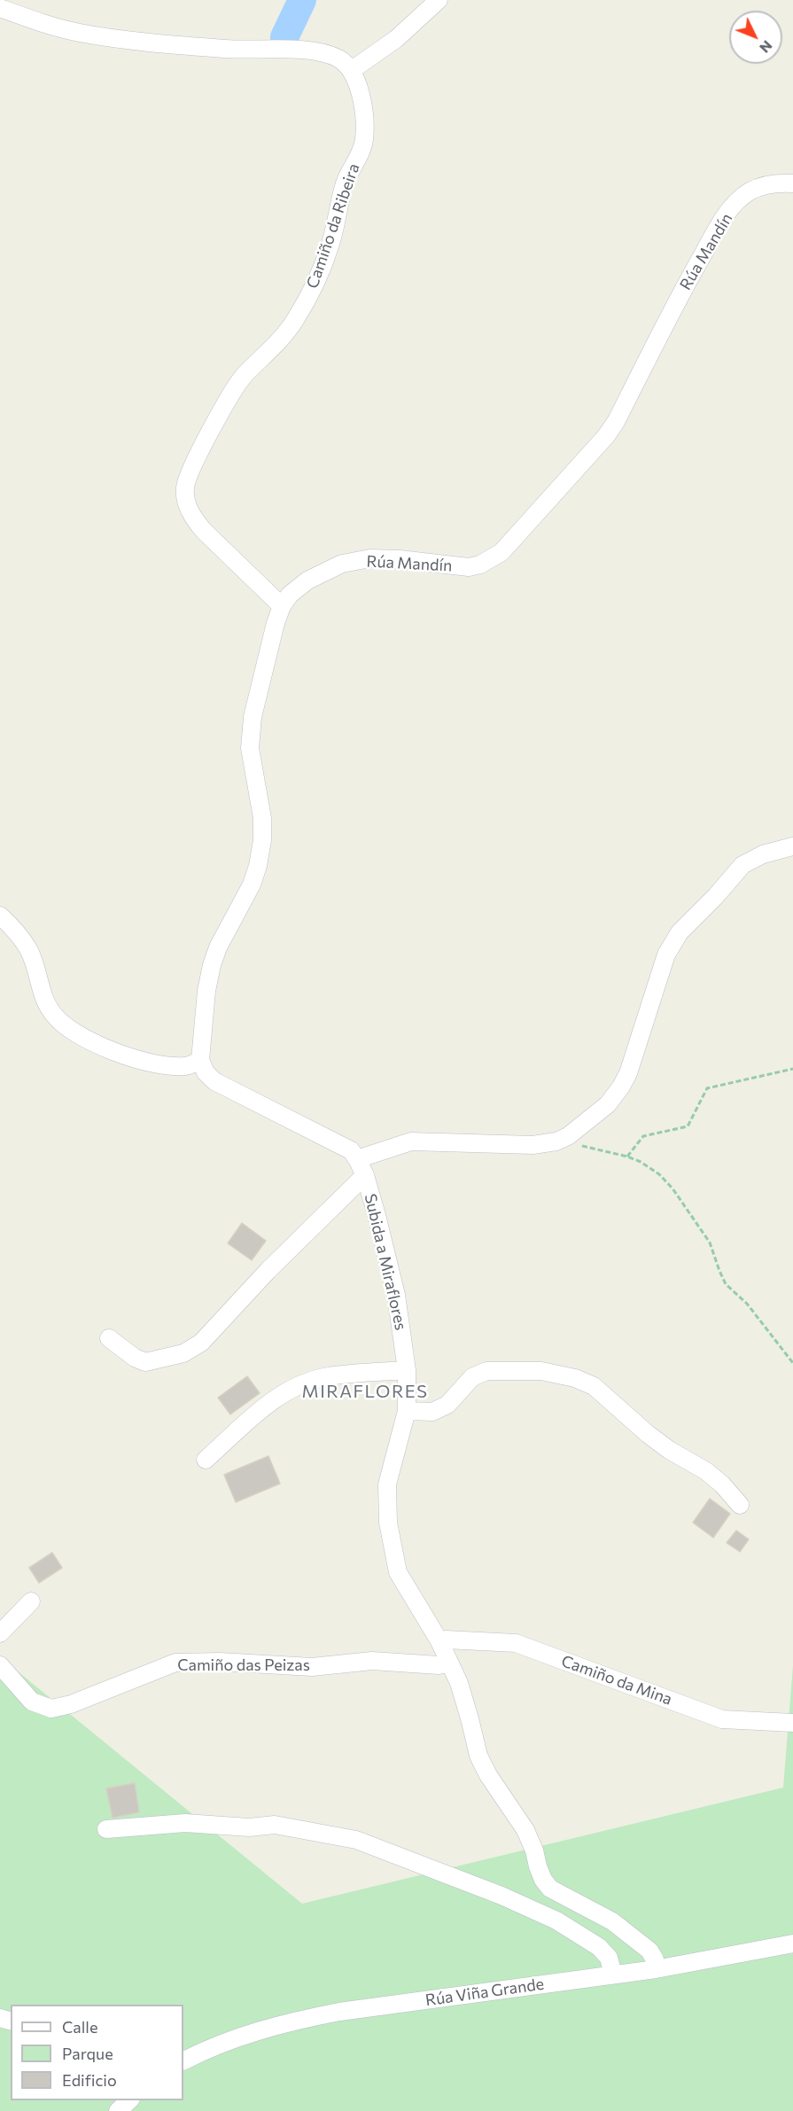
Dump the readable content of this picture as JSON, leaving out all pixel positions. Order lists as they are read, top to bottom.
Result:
{
  "streets": {
    "street": [
      "Camiño da Ribeira",
      "Rúa Mandín",
      "Subida a Miraflores",
      "Camiño das Peizas",
      "Camiño da Mina",
      "Rúa Viña Grande"
    ]
  },
  "crossings": [
    ["Camiño da Ribeira", "Rúa Mandín"],
    ["Rúa Mandín", "Subida a Miraflores"],
    ["Subida a Miraflores", "Camiño das Peizas"],
    ["Subida a Miraflores", "Camiño da Mina"],
    ["Subida a Miraflores", "Rúa Viña Grande"]
  ],
  "districts": ["MIRAFLORES"],
  "legend": ["Calle", "Parque", "Edificio"],
  "north": "bottom right"
}
